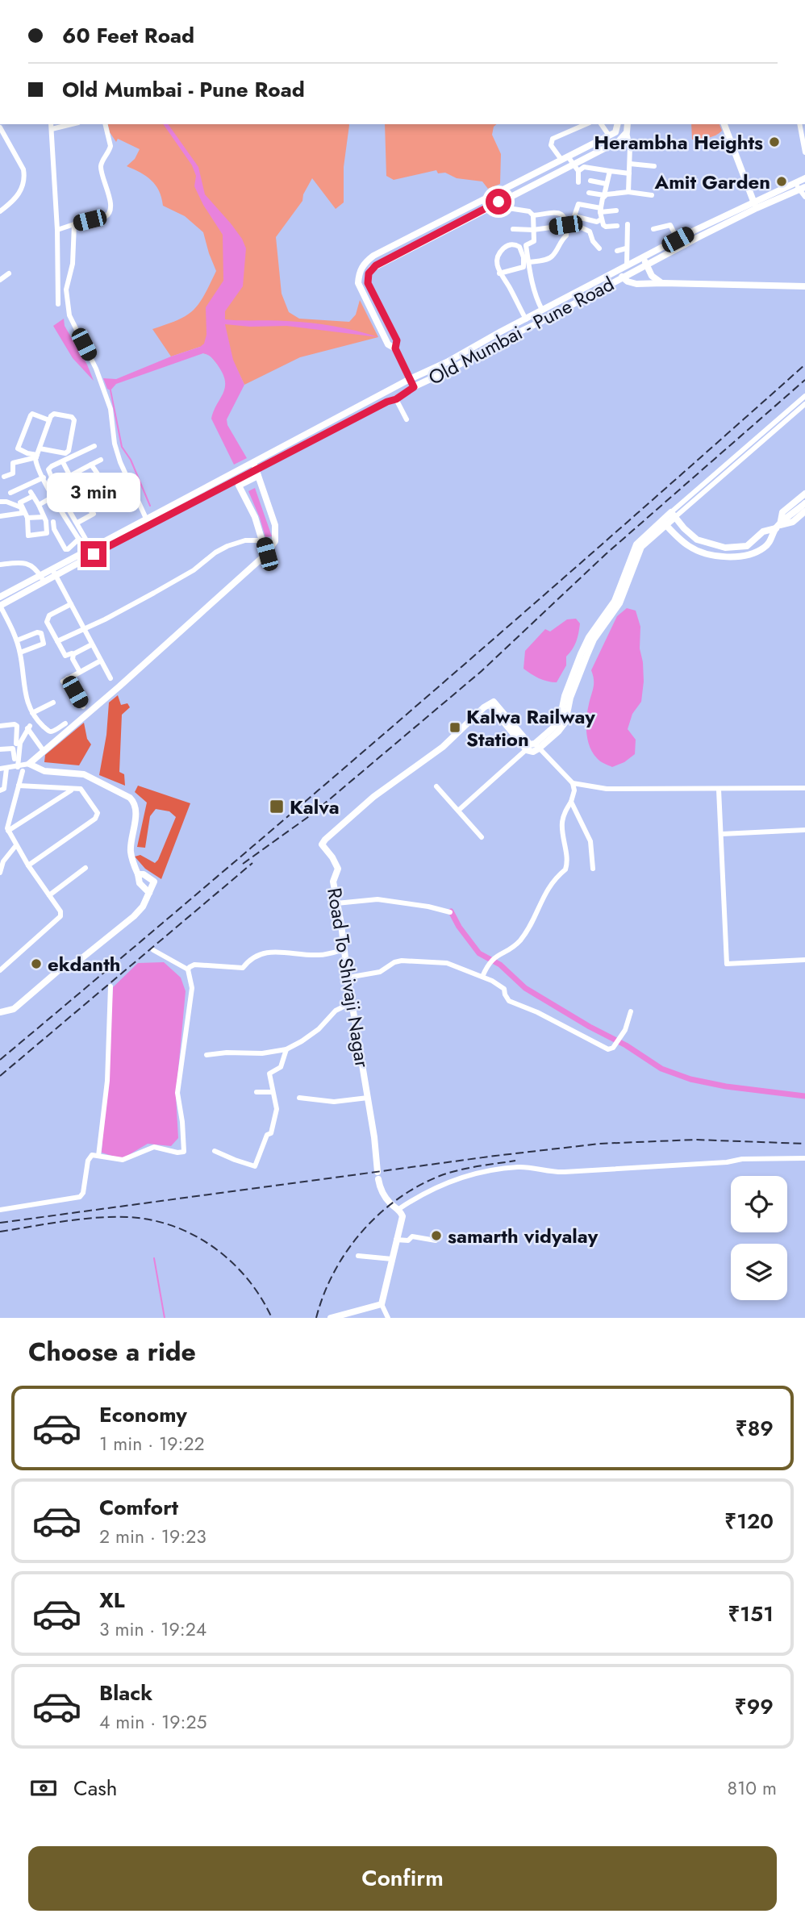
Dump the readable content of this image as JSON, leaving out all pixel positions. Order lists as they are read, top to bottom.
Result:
{
  "streets": {
    "street": ["Old Mumbai - Pune Road", "Road To Shivaji Nagar"]
  },
  "places": {
    "other": [
      "Herambha Heights",
      "Amit Garden",
      "ekdanth",
      "samarth vidyalay"
    ],
    "transit": ["Kalwa Railway Station", "Kalva"]
  },
  "page": {
    "banner": ["60 Feet Road", "Old Mumbai - Pune Road"],
    "bubble": "3 min",
    "heading": "Choose a ride",
    "list": [
      {
        "name": "Economy",
        "note": "1 min · 19:22",
        "value": "₹89"
      },
      {
        "name": "Comfort",
        "note": "2 min · 19:23",
        "value": "₹120"
      },
      {
        "name": "XL",
        "note": "3 min · 19:24",
        "value": "₹151"
      },
      {
        "name": "Black",
        "note": "4 min · 19:25",
        "value": "₹99"
      }
    ],
    "pay": ["Cash", "810 m"],
    "buttons": "Confirm"
  }
}
